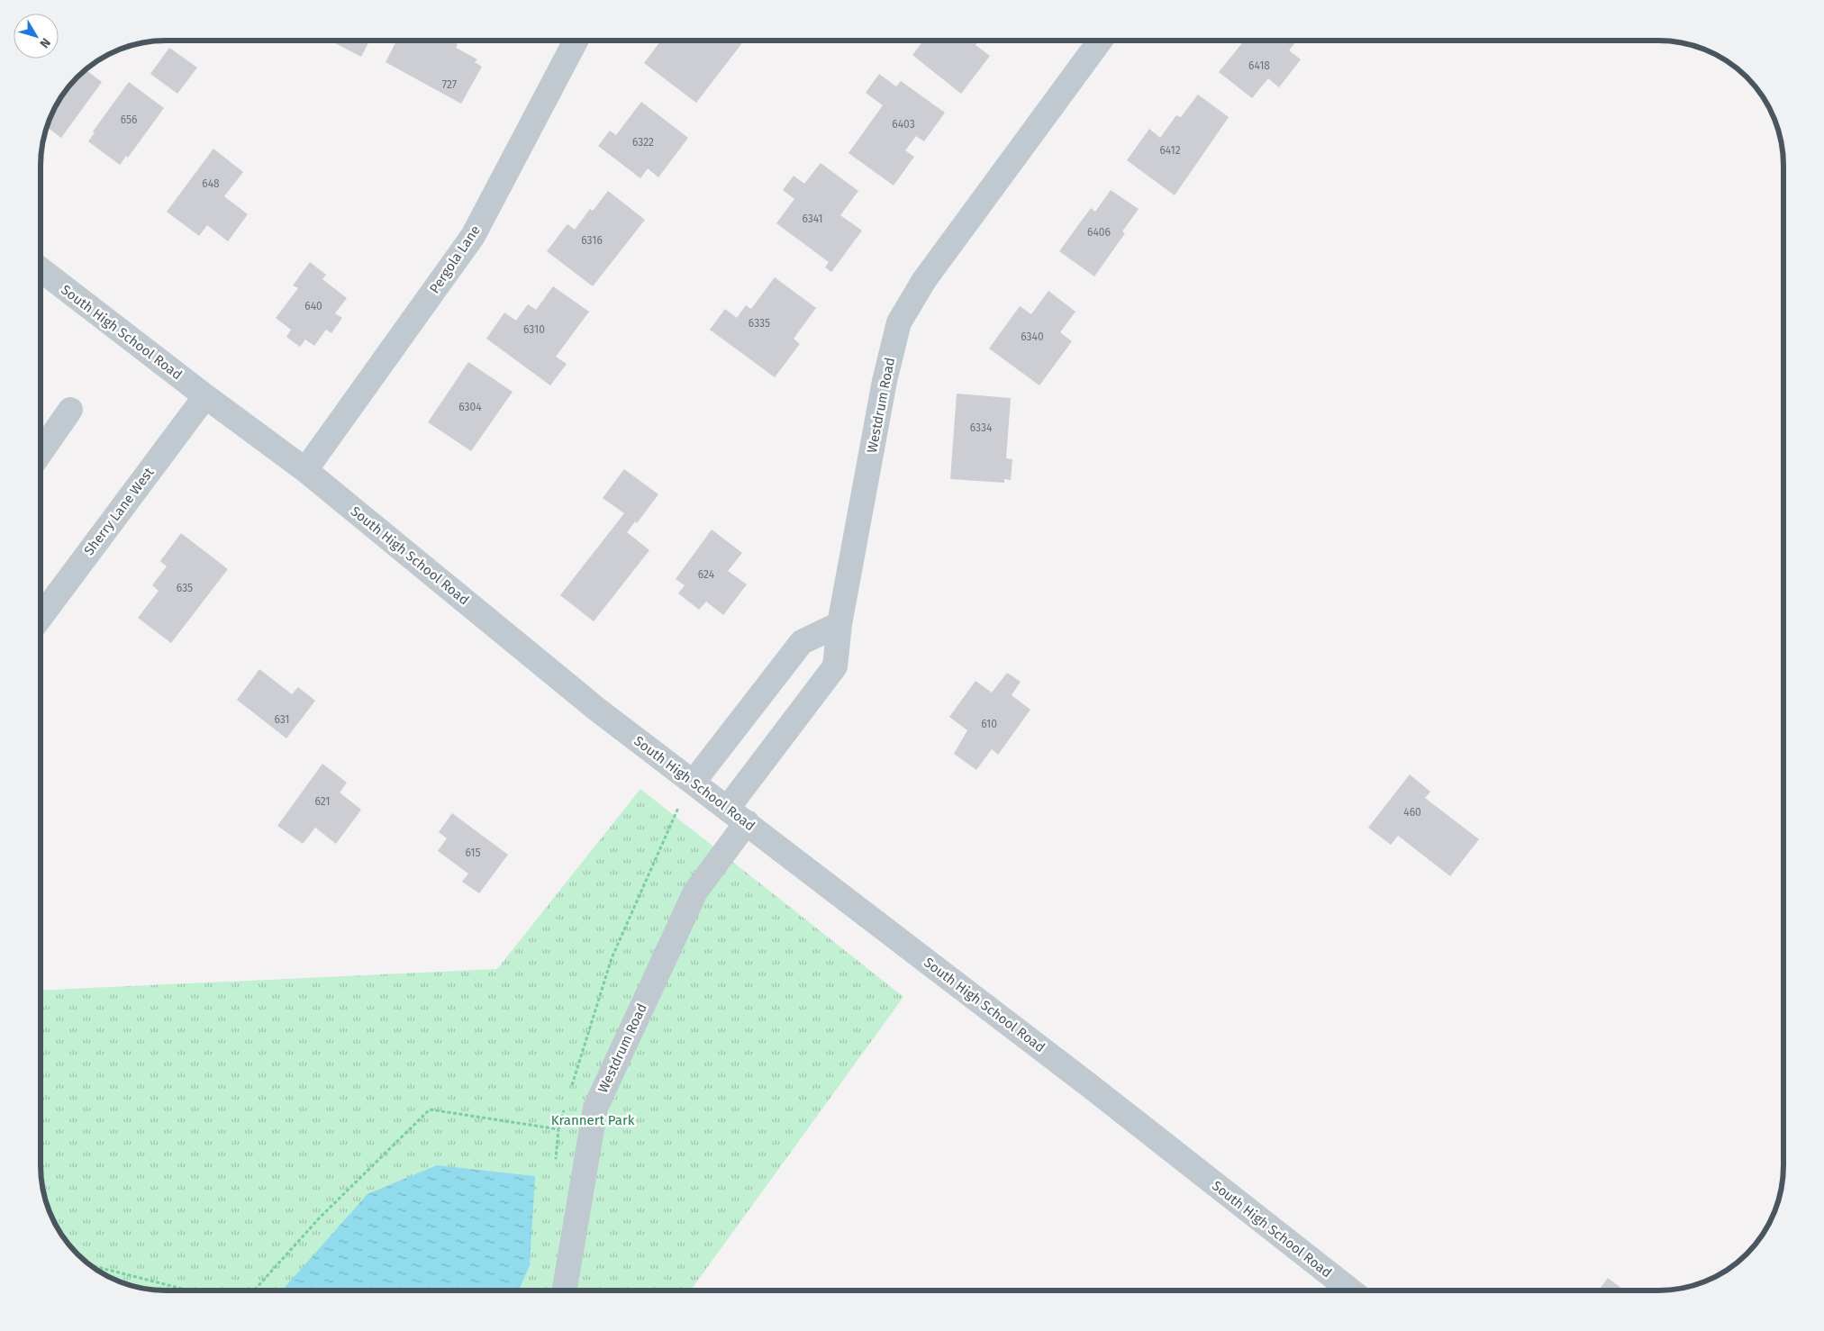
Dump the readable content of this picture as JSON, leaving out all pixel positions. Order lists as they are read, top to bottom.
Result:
{
  "streets": {
    "street": [
      "Pergola Lane",
      "South High School Road",
      "Westdrum Road",
      "Sherry Lane West"
    ]
  },
  "crossings": [
    ["Pergola Lane", "South High School Road"],
    ["South High School Road", "Westdrum Road"],
    ["South High School Road", "Sherry Lane West"]
  ],
  "parks": ["Krannert Park"],
  "house_numbers": [
    "6418",
    "727",
    "656",
    "6403",
    "6322",
    "6412",
    "648",
    "6341",
    "6406",
    "6316",
    "640",
    "6335",
    "6310",
    "6340",
    "6304",
    "6334",
    "624",
    "635",
    "631",
    "610",
    "621",
    "460",
    "615"
  ],
  "north": "bottom right"
}
